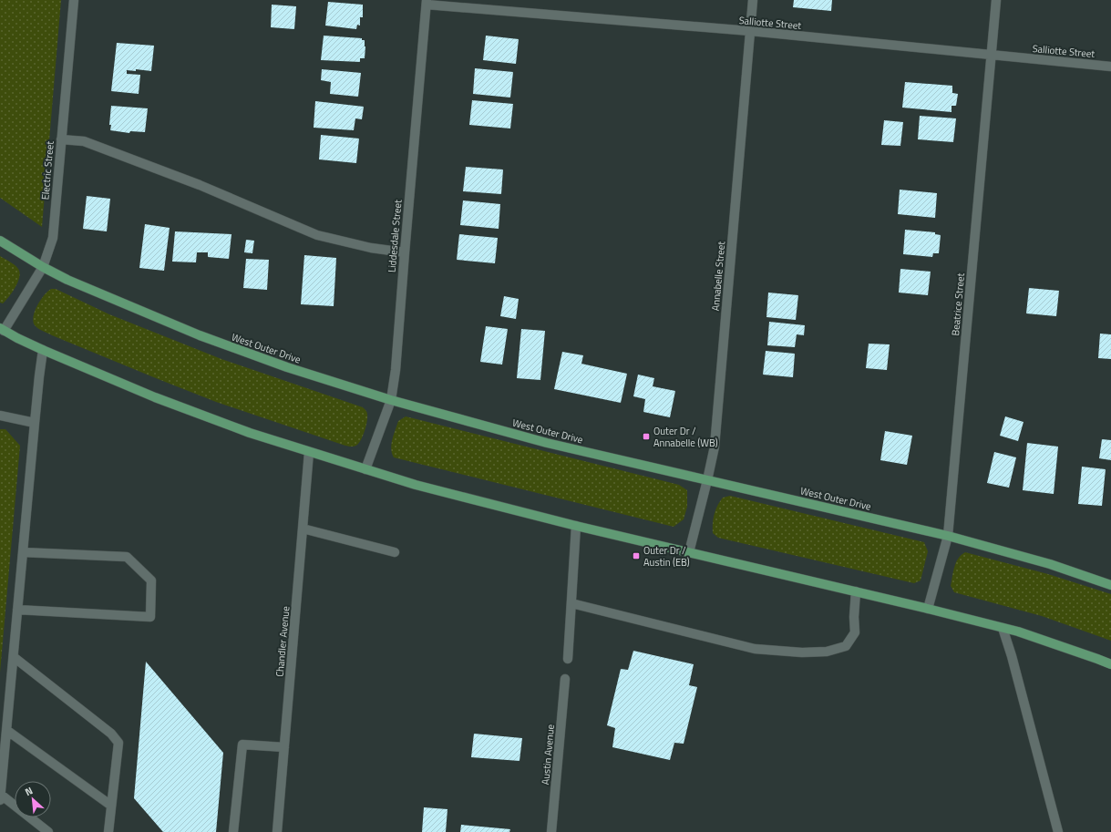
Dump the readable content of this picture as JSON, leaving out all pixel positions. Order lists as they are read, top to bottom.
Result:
{
  "streets": {
    "main road": ["West Outer Drive"],
    "street": [
      "Salliotte Street",
      "Electric Street",
      "Liddesdale Street",
      "Annabelle Street",
      "Beatrice Street",
      "Chandler Avenue",
      "Austin Avenue"
    ]
  },
  "crossings": [
    ["Salliotte Street", "Liddesdale Street"],
    ["Salliotte Street", "Annabelle Street"],
    ["Salliotte Street", "Beatrice Street"],
    ["Electric Street", "West Outer Drive"],
    ["Liddesdale Street", "West Outer Drive"],
    ["Annabelle Street", "West Outer Drive"],
    ["Beatrice Street", "West Outer Drive"]
  ],
  "places": {
    "transit": ["Outer Dr / Annabelle (WB)", "Outer Dr / Austin (EB)"]
  },
  "north": "top left"
}
